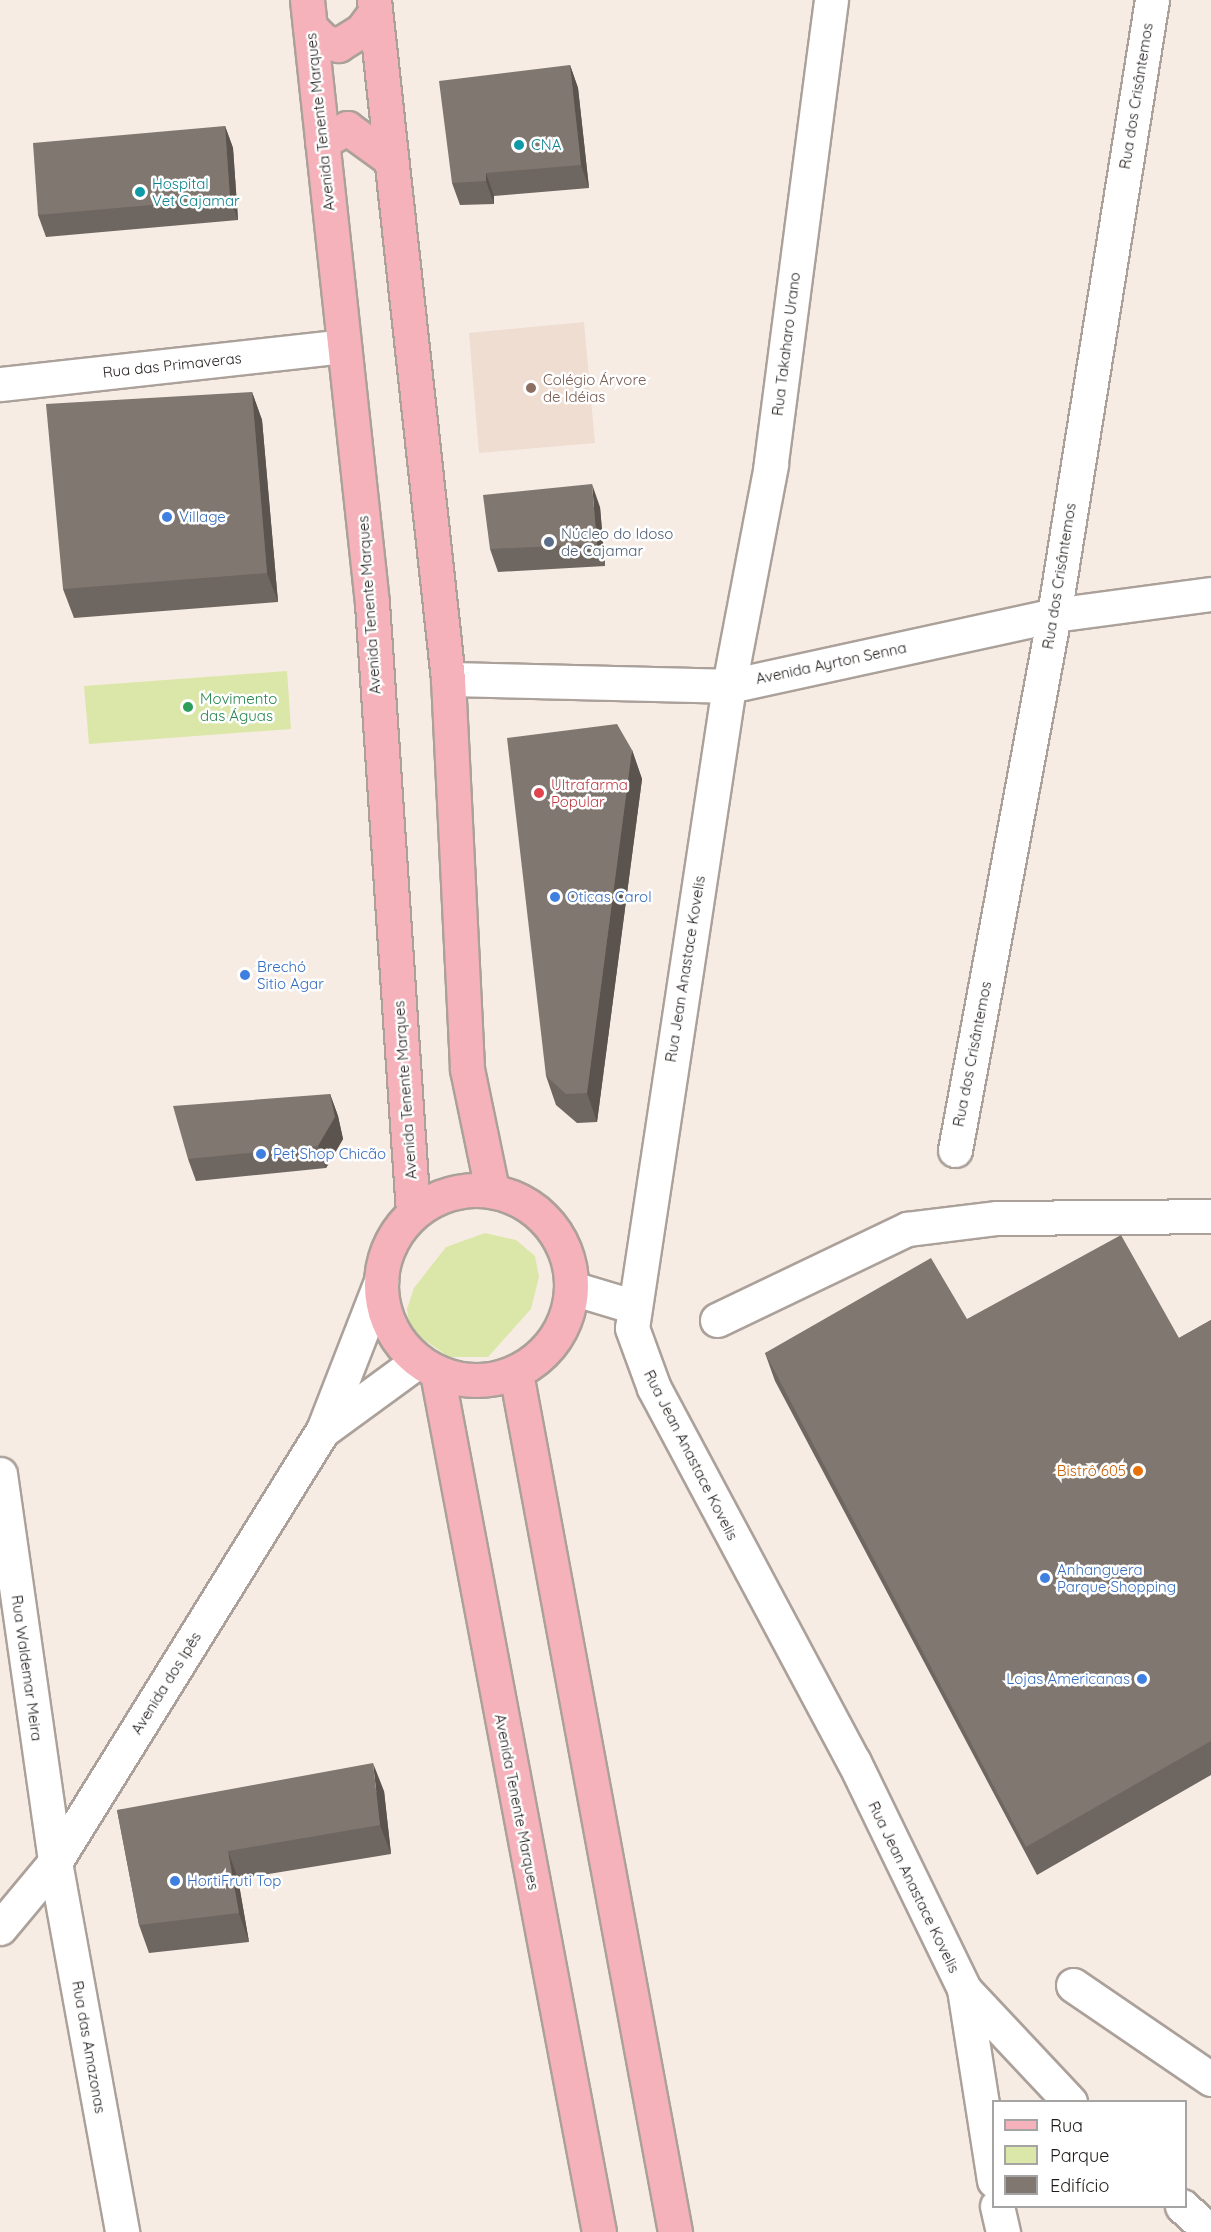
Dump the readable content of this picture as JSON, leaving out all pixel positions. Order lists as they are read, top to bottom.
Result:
{
  "streets": {
    "main road": ["Avenida Tenente Marques"],
    "street": [
      "Rua dos Crisântemos",
      "Rua Takaharo Urano",
      "Rua das Primaveras",
      "Avenida Ayrton Senna",
      "Rua Jean Anastace Kovelis",
      "Rua Waldemar Meira",
      "Avenida dos Ipês",
      "Rua das Amazonas"
    ]
  },
  "crossings": [
    ["Rua dos Crisântemos", "Avenida Ayrton Senna"],
    ["Avenida Tenente Marques", "Rua das Primaveras"],
    ["Avenida Tenente Marques", "Avenida dos Ipês"],
    ["Rua Takaharo Urano", "Avenida Ayrton Senna"],
    ["Rua Takaharo Urano", "Rua Jean Anastace Kovelis"],
    ["Avenida Ayrton Senna", "Rua Jean Anastace Kovelis"],
    ["Rua Waldemar Meira", "Avenida dos Ipês"],
    ["Rua Waldemar Meira", "Rua das Amazonas"],
    ["Avenida dos Ipês", "Rua das Amazonas"]
  ],
  "places": [
    "CNA",
    "Hospital Vet Cajamar",
    "Colégio Árvore de Idéias",
    "Village",
    "Núcleo do Idoso de Cajamar",
    "Movimento das Águas",
    "Ultrafarma Popular",
    "Oticas Carol",
    "Brechó Sitio Agar",
    "Pet Shop Chicão",
    "Bistrô 605",
    "Anhanguera Parque Shopping",
    "Lojas Americanas",
    "HortiFruti Top"
  ],
  "legend": ["Rua", "Parque", "Edifício"]
}
